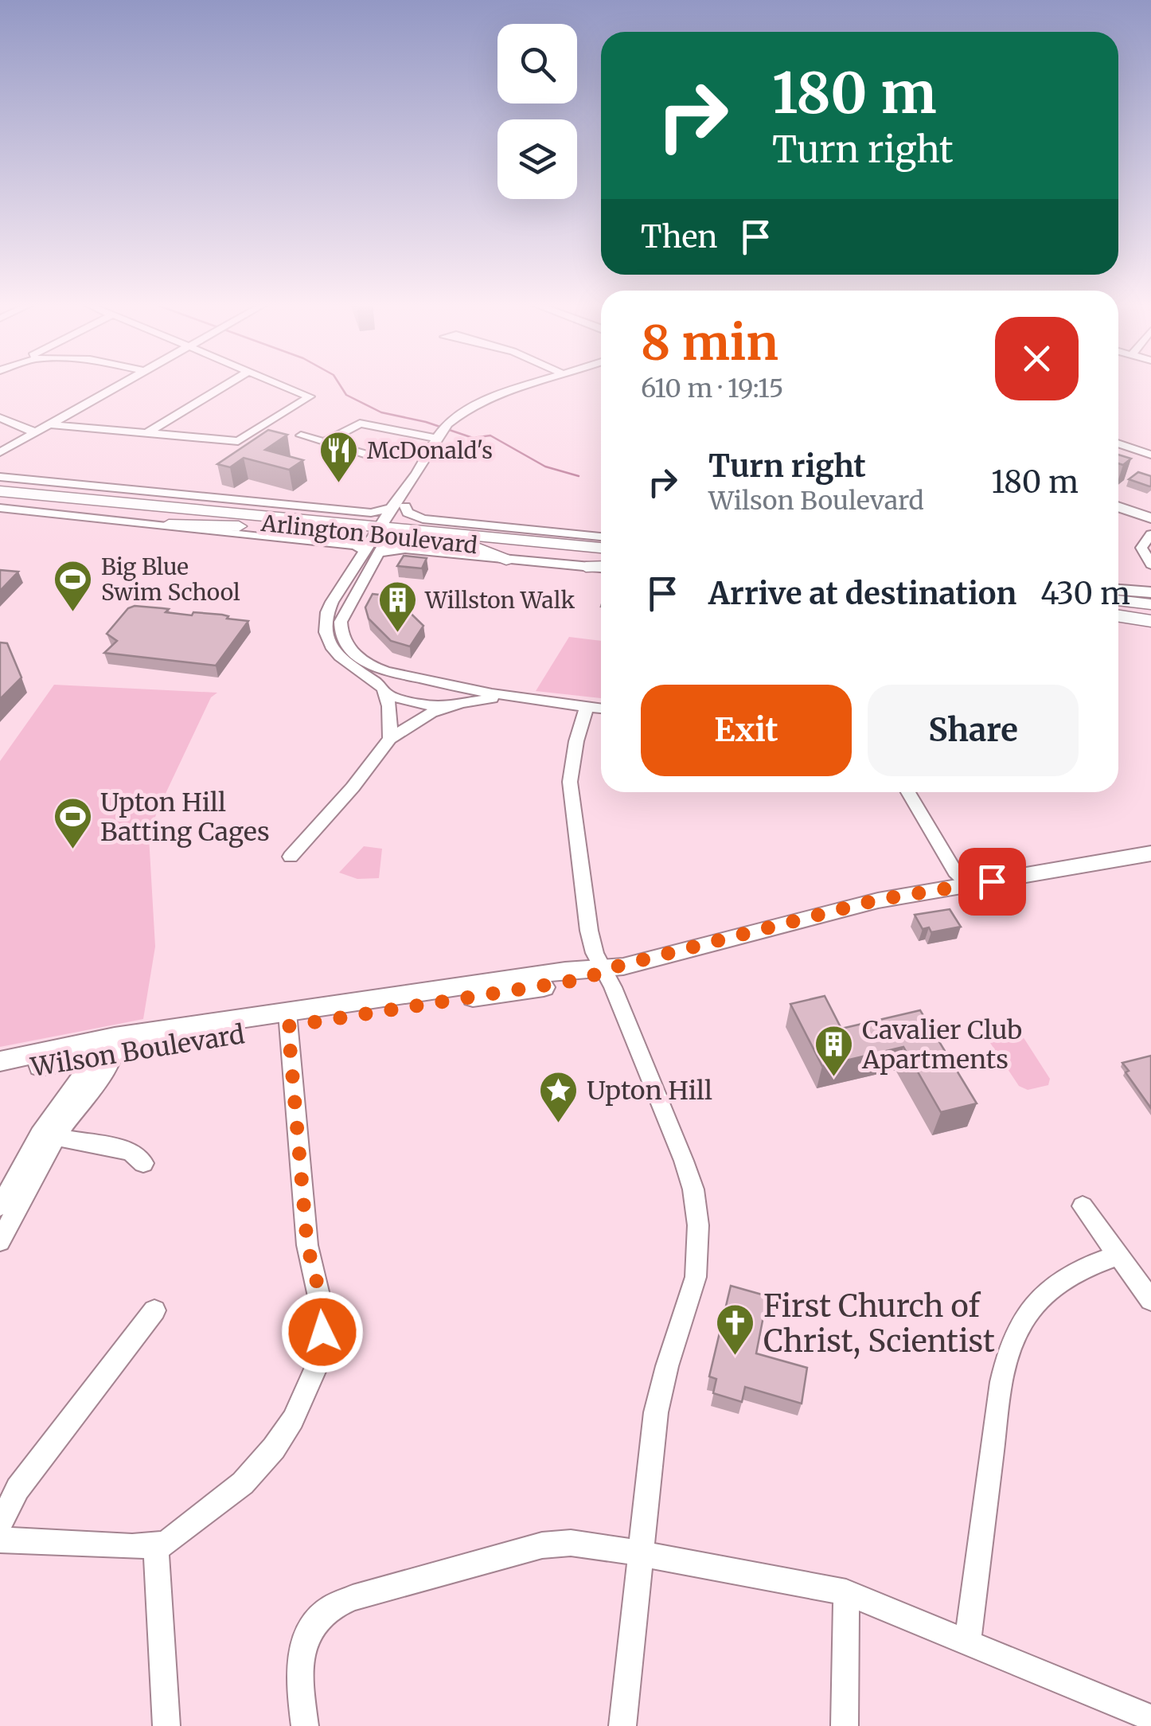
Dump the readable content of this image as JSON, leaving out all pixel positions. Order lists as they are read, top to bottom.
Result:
{
  "streets": {
    "highway": ["Arlington Boulevard"],
    "main road": ["Wilson Boulevard"]
  },
  "places": {
    "restaurant": ["McDonald's"],
    "sports": ["Big Blue Swim School", "Upton Hill Batting Cages"],
    "building": ["Willston Walk", "Cavalier Club Apartments"],
    "place": ["Upton Hill"],
    "church": ["First Church of Christ, Scientist"]
  },
  "page": {
    "turn": ["180 m", "Turn right"],
    "then": "Then",
    "heading": ["8 min", "610 m · 19:15"],
    "list": [
      {
        "name": "Turn right",
        "note": "Wilson Boulevard",
        "value": "180 m"
      },
      {
        "name": "Arrive at destination",
        "value": "430 m"
      }
    ],
    "buttons": ["Exit", "Share"]
  }
}
